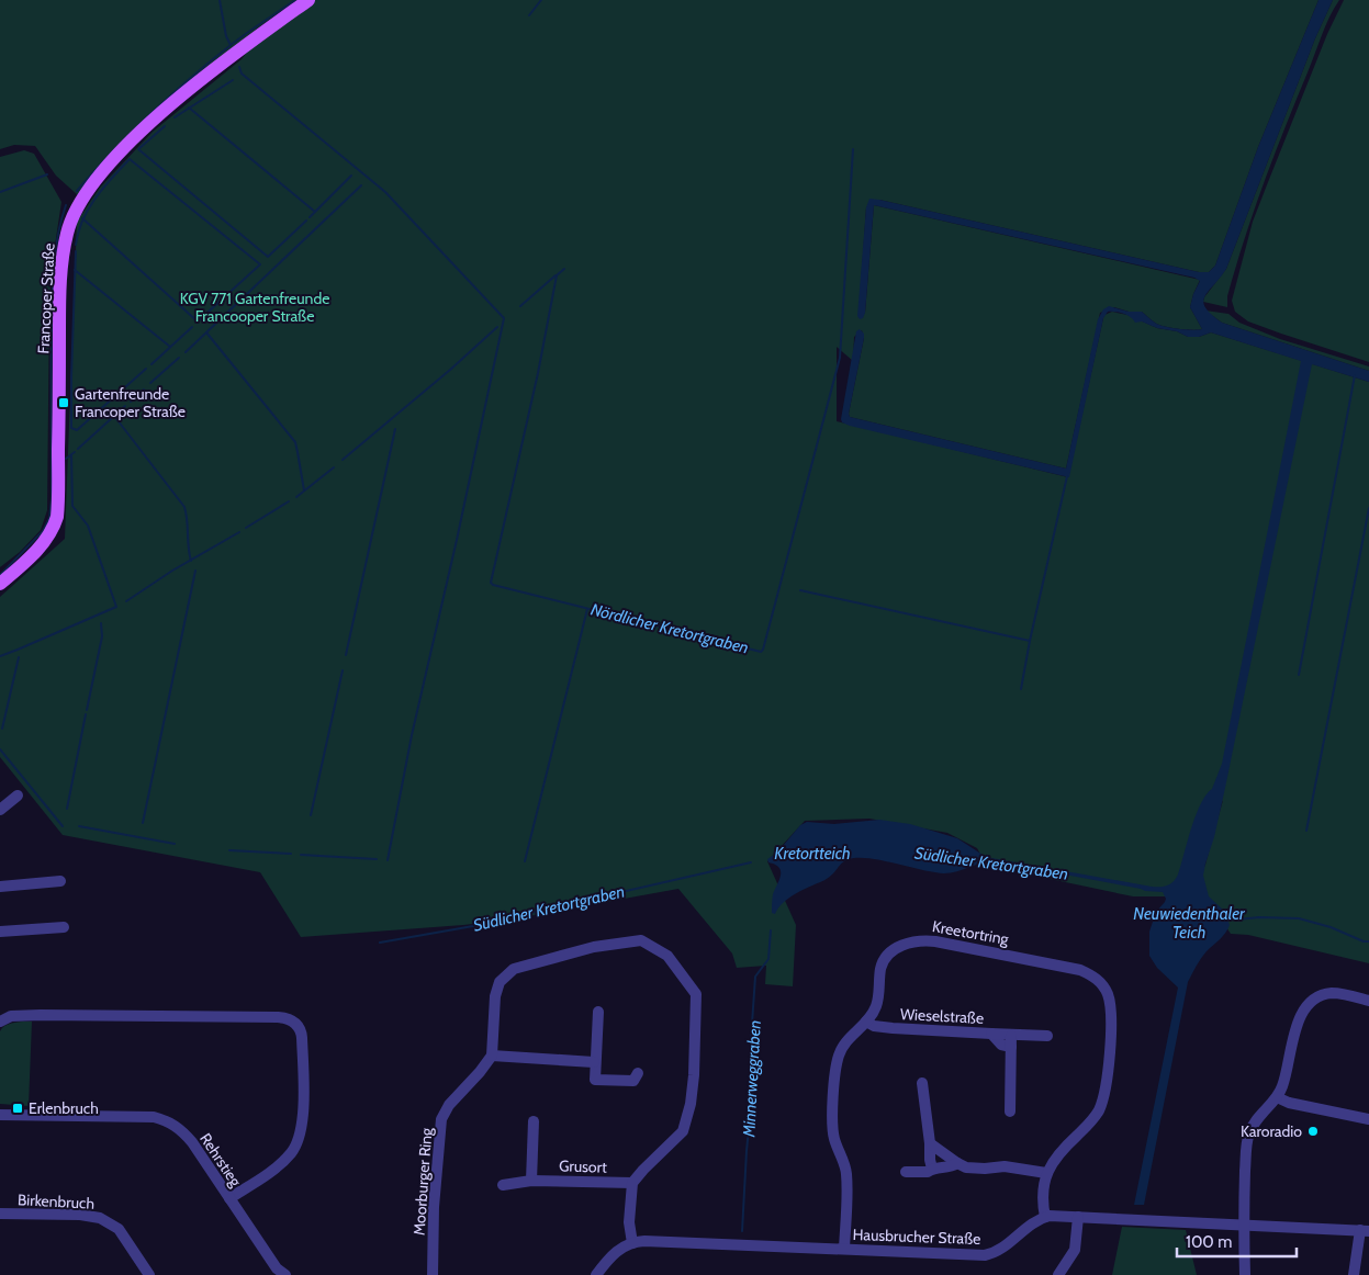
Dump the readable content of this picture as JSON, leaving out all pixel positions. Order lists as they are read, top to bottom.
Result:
{
  "streets": {
    "main road": ["Francoper Straße"],
    "street": [
      "Kreetortring",
      "Wieselstraße",
      "Rehrstieg",
      "Grusort",
      "Moorburger Ring",
      "Birkenbruch",
      "Hausbrucher Straße"
    ]
  },
  "crossings": [
    ["Kreetortring", "Wieselstraße"],
    ["Kreetortring", "Hausbrucher Straße"]
  ],
  "water": [
    "Nördlicher Kretortgraben",
    "Kretortteich",
    "Südlicher Kretortgraben",
    "Neuwiedenthaler Teich",
    "Minnerweggraben"
  ],
  "parks": ["KGV 771 Gartenfreunde Francooper Straße"],
  "places": {
    "transit": ["Gartenfreunde Francoper Straße", "Erlenbruch"],
    "other": ["Karoradio"]
  },
  "scale_bar": "100 m"
}
